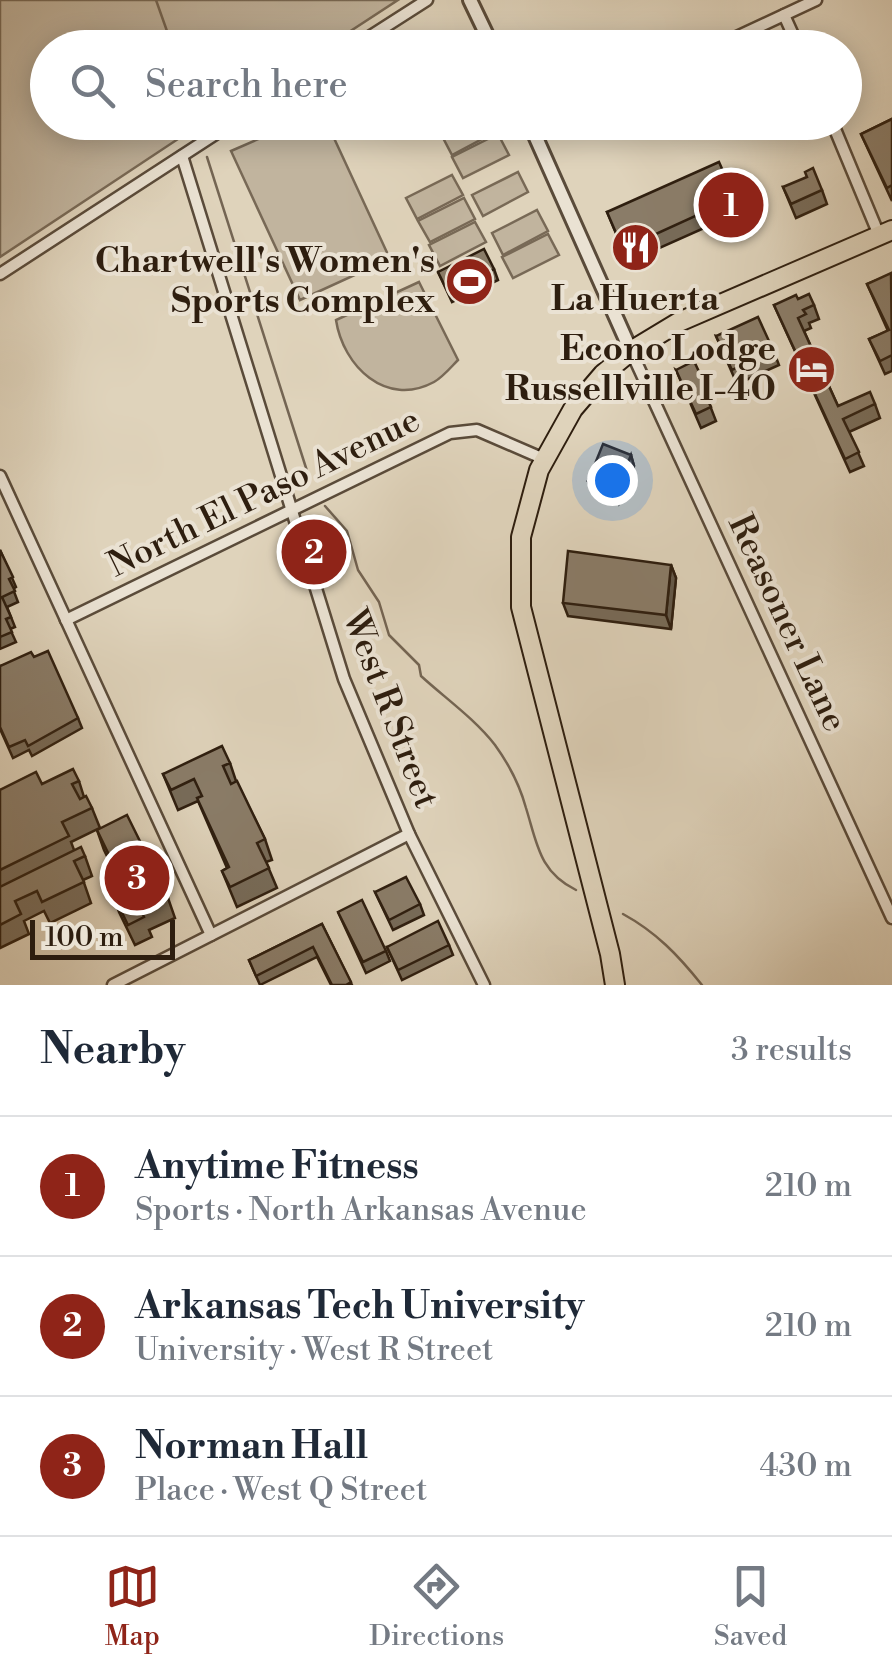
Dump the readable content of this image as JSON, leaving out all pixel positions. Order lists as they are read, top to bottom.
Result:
{
  "streets": {
    "street": ["North El Paso Avenue", "Reasoner Lane", "West R Street"]
  },
  "crossings": [
    ["North El Paso Avenue", "West R Street"]
  ],
  "places": {
    "restaurant": ["La Huerta"],
    "sports": ["Chartwell's Women's Sports Complex"],
    "hotel": ["Econo Lodge Russellville I-40"]
  },
  "scale_bar": "100 m",
  "page": {
    "search": "Search here",
    "pins": ["1", "2", "3"],
    "scale": "100 m",
    "heading": ["Nearby", "3 results"],
    "list": [
      {
        "mark": "1",
        "name": "Anytime Fitness",
        "note": "Sports · North Arkansas Avenue",
        "value": "210 m"
      },
      {
        "mark": "2",
        "name": "Arkansas Tech University",
        "note": "University · West R Street",
        "value": "210 m"
      },
      {
        "mark": "3",
        "name": "Norman Hall",
        "note": "Place · West Q Street",
        "value": "430 m"
      }
    ],
    "nav": ["Map", "Directions", "Saved"]
  }
}
